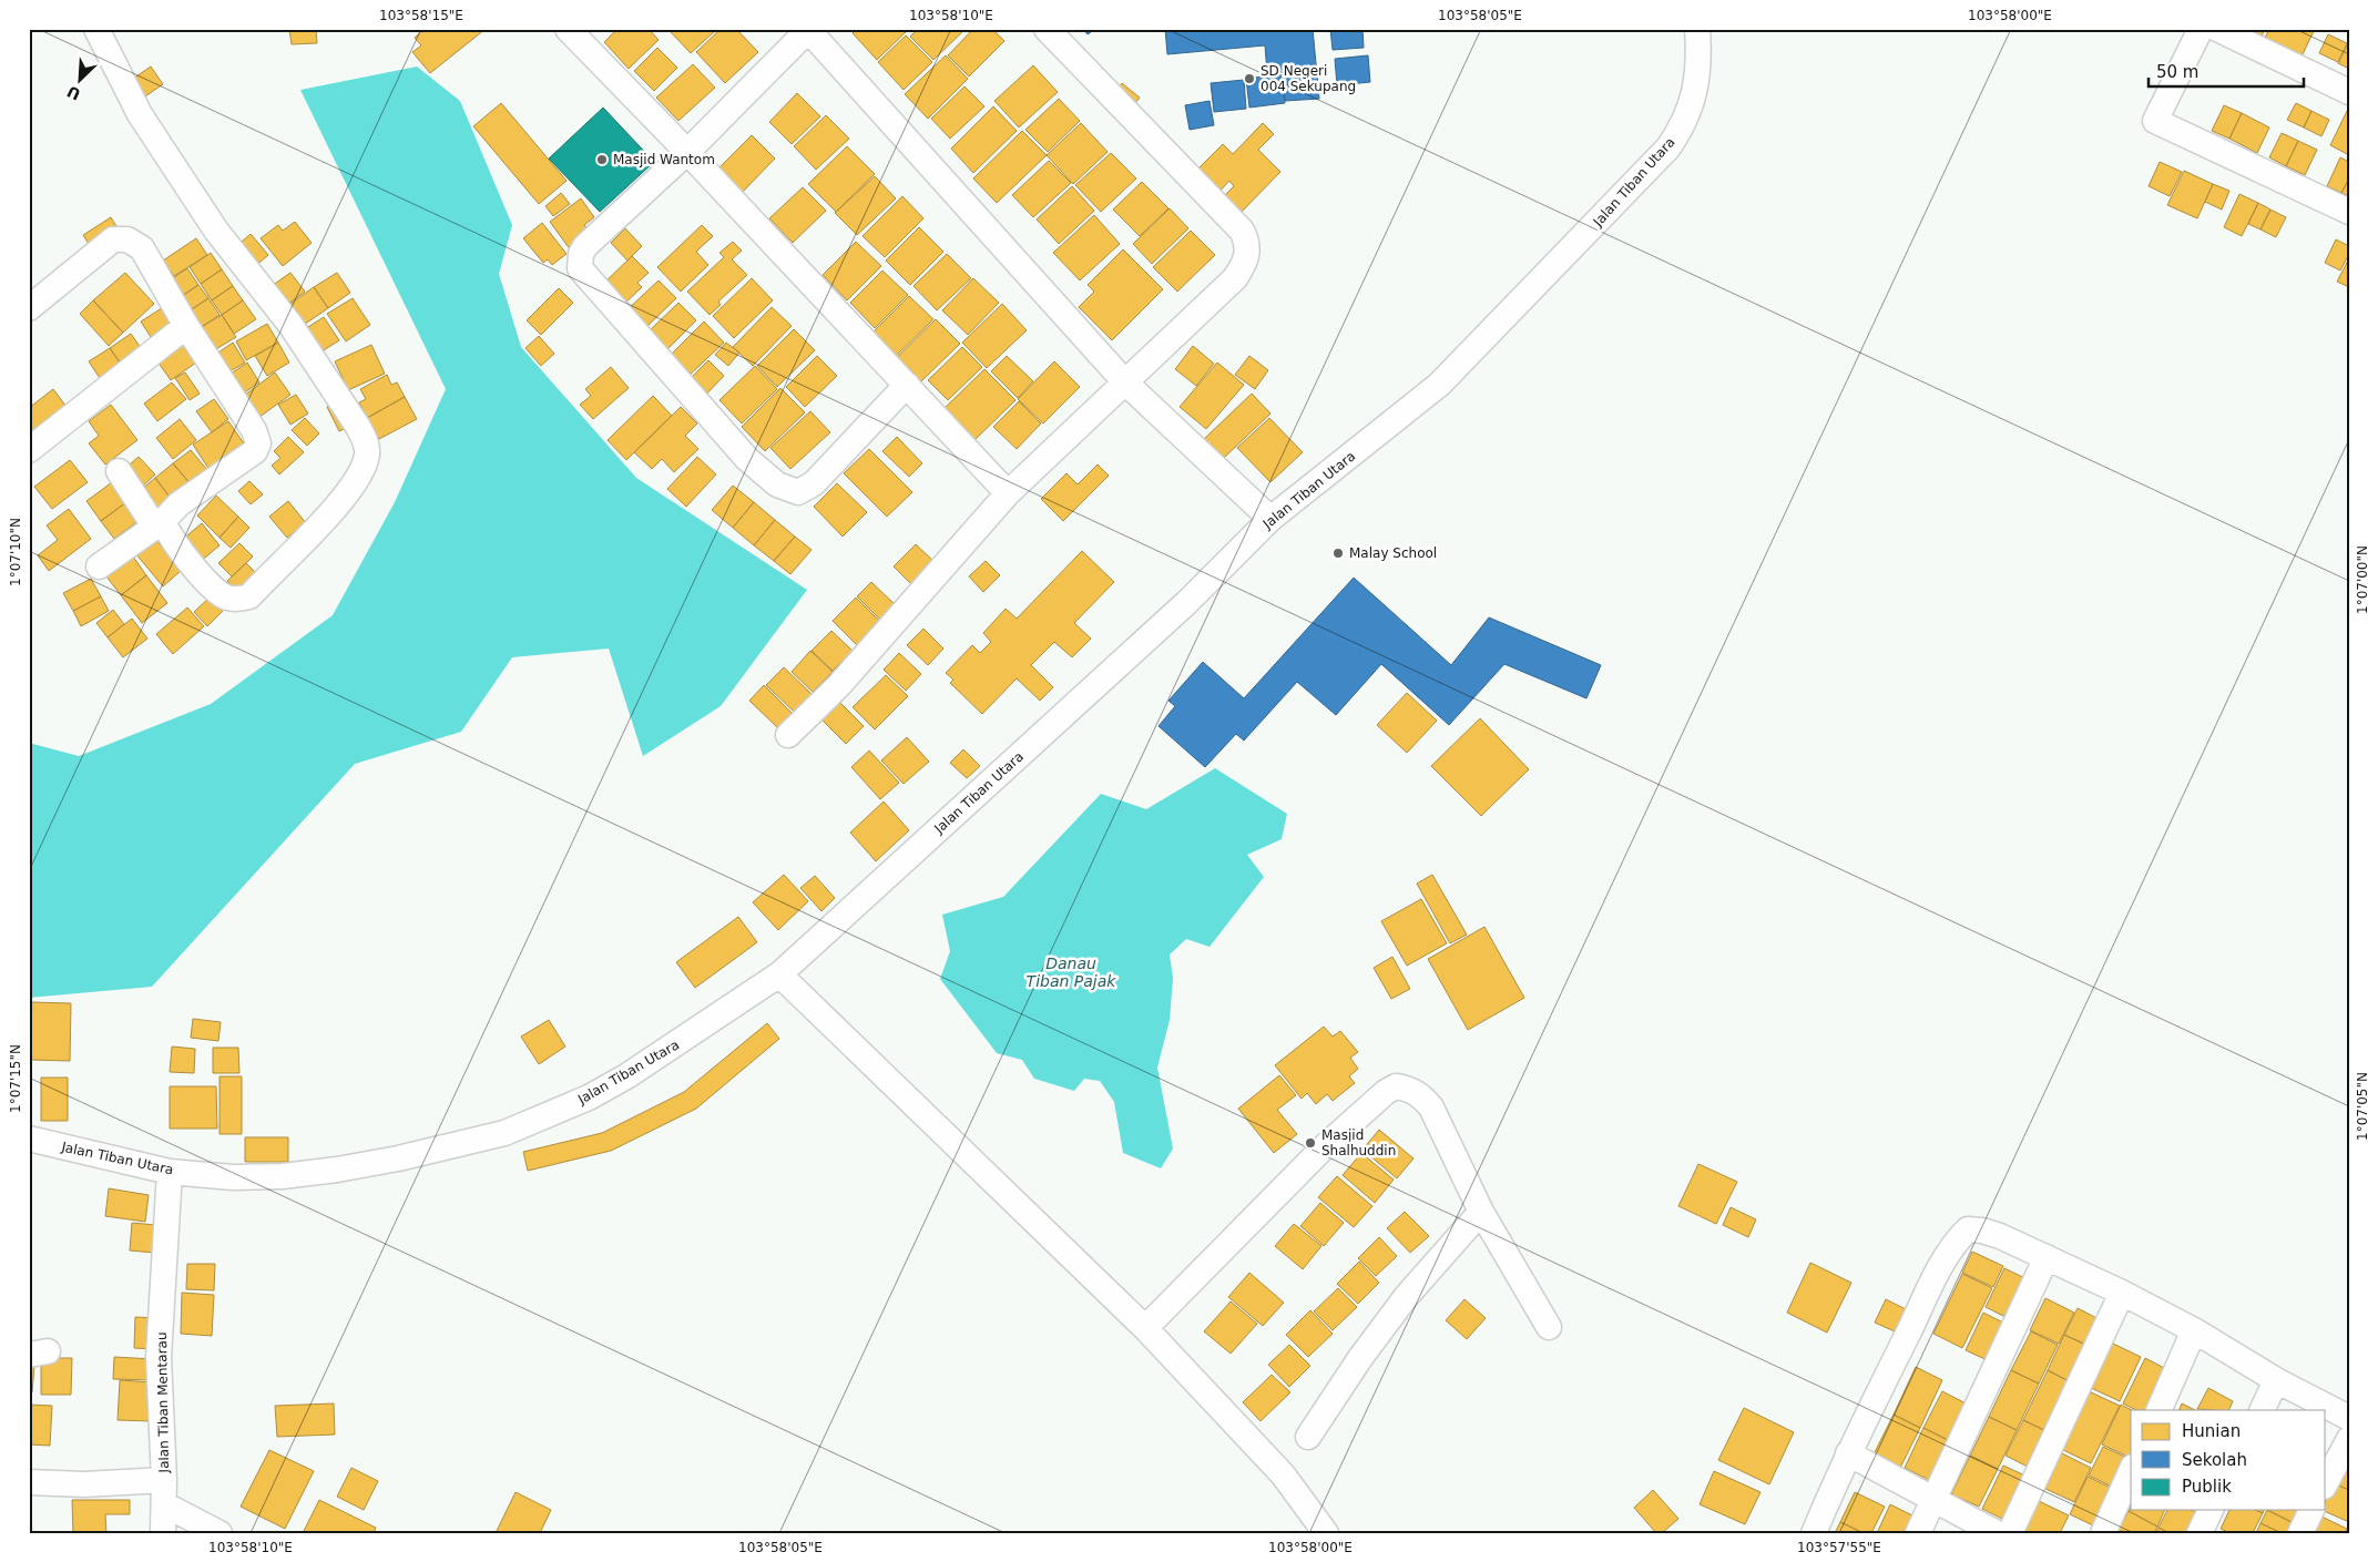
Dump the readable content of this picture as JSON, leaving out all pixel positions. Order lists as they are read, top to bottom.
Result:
{
  "streets": {
    "street": ["Jalan Tiban Utara", "Jalan Tiban Mentarau"]
  },
  "crossings": [
    ["Jalan Tiban Utara", "Jalan Tiban Mentarau"]
  ],
  "water": ["Danau Tiban Pajak"],
  "places": [
    "SD Negeri 004 Sekupang",
    "Masjid Wantom",
    "Malay School",
    "Masjid Shalhuddin"
  ],
  "legend": ["Hunian", "Sekolah", "Publik"],
  "scale_bar": "50 m",
  "north": "bottom left",
  "coordinates": [
    "103°58'15\"E",
    "103°58'10\"E",
    "103°58'05\"E",
    "103°58'00\"E",
    "1°07'10\"N",
    "1°07'00\"N",
    "1°07'15\"N",
    "1°07'05\"N",
    "103°57'55\"E"
  ]
}
